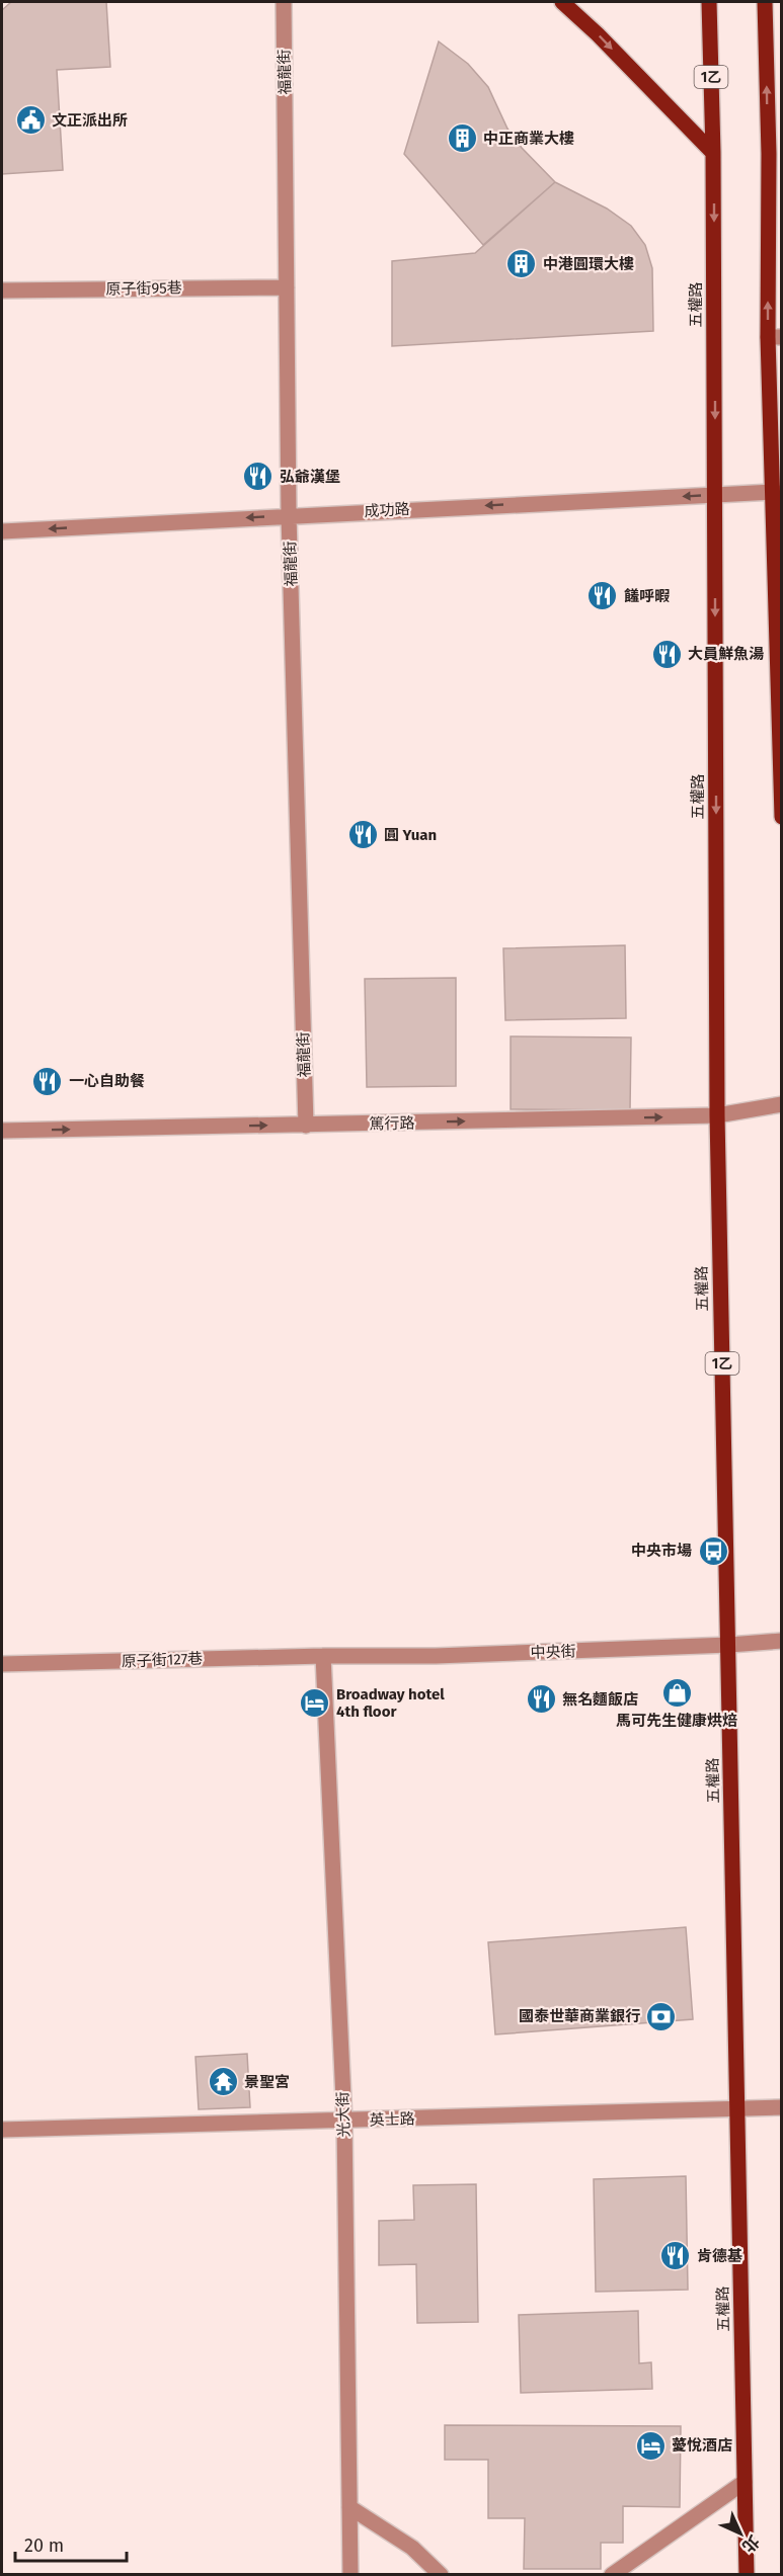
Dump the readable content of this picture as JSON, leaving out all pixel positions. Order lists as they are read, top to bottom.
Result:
{
  "streets": {
    "main road": ["1乙", "五權路"],
    "street": [
      "福龍街",
      "原子街95巷",
      "成功路",
      "篤行路",
      "中央街",
      "原子街127巷",
      "光大街",
      "英士路"
    ]
  },
  "crossings": [
    ["福龍街", "原子街95巷"],
    ["福龍街", "成功路"],
    ["福龍街", "篤行路"],
    ["五權路", "成功路"],
    ["五權路", "篤行路"],
    ["五權路", "中央街"],
    ["五權路", "英士路"],
    ["中央街", "原子街127巷"],
    ["中央街", "光大街"],
    ["原子街127巷", "光大街"],
    ["光大街", "英士路"]
  ],
  "one_way": ["成功路", "篤行路"],
  "places": {
    "public building": ["文正派出所"],
    "building": ["中正商業大樓", "中港圓環大樓"],
    "restaurant": [
      "弘爺漢堡",
      "饈呼暇",
      "大員鮮魚湯",
      "圓 Yuan",
      "一心自助餐",
      "無名麵飯店",
      "肯德基"
    ],
    "bus stop": ["中央市場"],
    "shop": ["馬可先生健康烘焙"],
    "hotel": ["Broadway hotel 4th floor", "薆悅酒店"],
    "bank": ["國泰世華商業銀行"],
    "temple": ["景聖宮"]
  },
  "scale_bar": "20 m",
  "north": "bottom right"
}
